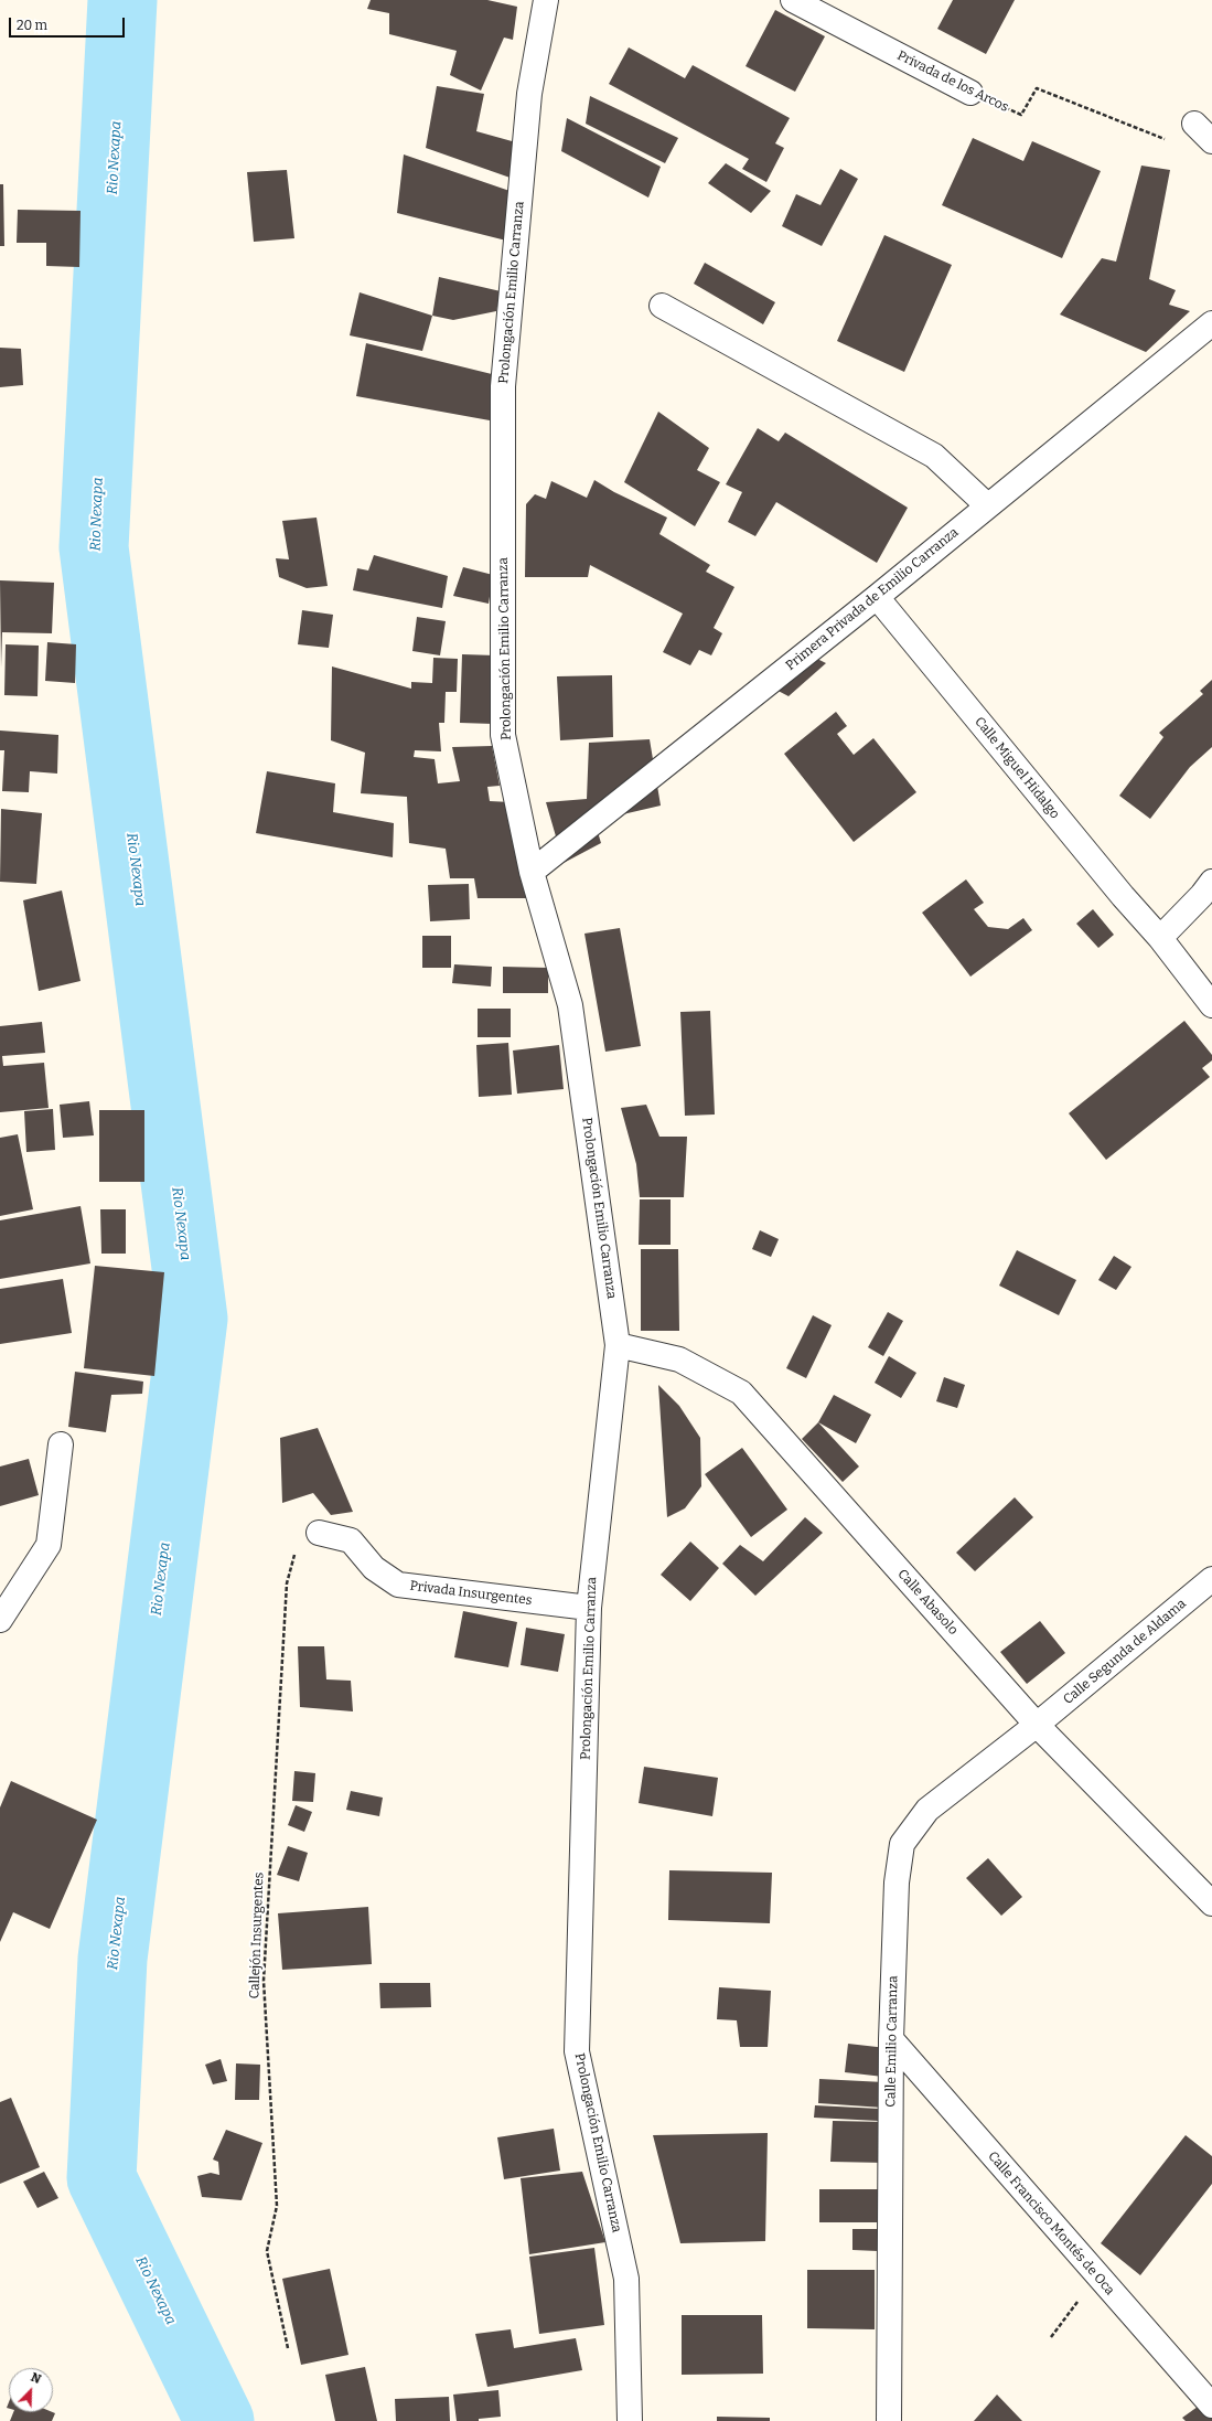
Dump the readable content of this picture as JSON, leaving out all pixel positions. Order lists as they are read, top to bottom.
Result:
{
  "streets": {
    "street": [
      "Privada de los Arcos",
      "Prolongación Emilio Carranza",
      "Primera Privada de Emilio Carranza",
      "Calle Miguel Hidalgo",
      "Privada Insurgentes",
      "Calle Abasolo",
      "Calle Segunda de Aldama",
      "Calle Emilio Carranza",
      "Calle Francisco Montés de Oca"
    ],
    "path": ["Callejón Insurgentes"]
  },
  "crossings": [
    ["Prolongación Emilio Carranza", "Primera Privada de Emilio Carranza"],
    ["Prolongación Emilio Carranza", "Privada Insurgentes"],
    ["Prolongación Emilio Carranza", "Calle Abasolo"],
    ["Primera Privada de Emilio Carranza", "Calle Miguel Hidalgo"],
    ["Privada Insurgentes", "Callejón Insurgentes"],
    ["Calle Abasolo", "Calle Segunda de Aldama"],
    ["Calle Abasolo", "Calle Emilio Carranza"],
    ["Calle Segunda de Aldama", "Calle Emilio Carranza"],
    ["Calle Emilio Carranza", "Calle Francisco Montés de Oca"]
  ],
  "water": ["Rio Nexapa"],
  "scale_bar": "20 m",
  "north": "top right"
}
